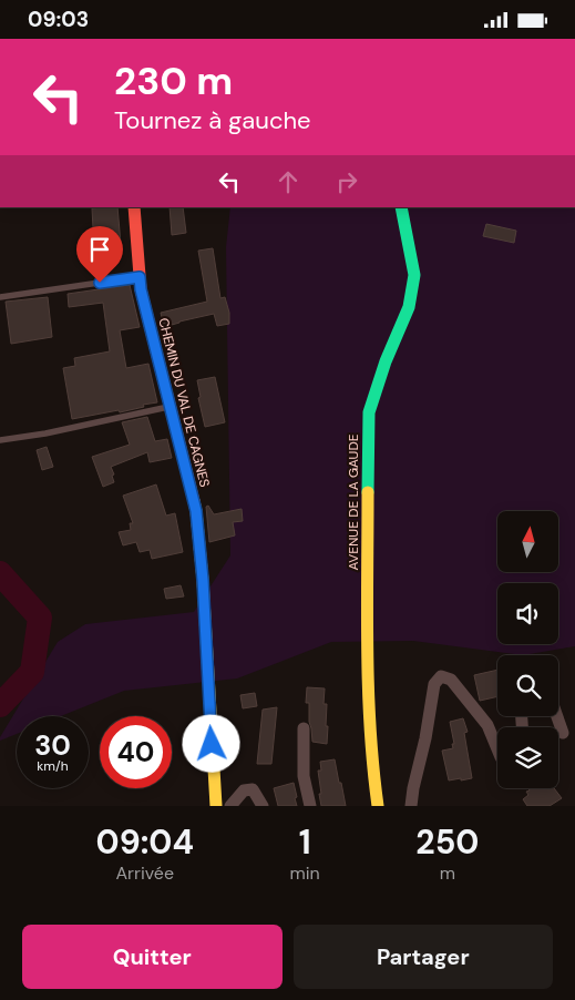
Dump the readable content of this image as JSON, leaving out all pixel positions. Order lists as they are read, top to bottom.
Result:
{
  "streets": {
    "street": ["CHEMIN DU VAL DE CAGNES", "AVENUE DE LA GAUDE"]
  },
  "north": "top",
  "page": {
    "status": "09:03",
    "turn": ["230 m", "Tournez à gauche"],
    "speed": "30 km/h",
    "limit": "40",
    "eta": [
      "09:04",
      "Arrivée",
      "1",
      "min",
      "250",
      "m"
    ],
    "buttons": ["Quitter", "Partager"]
  }
}
